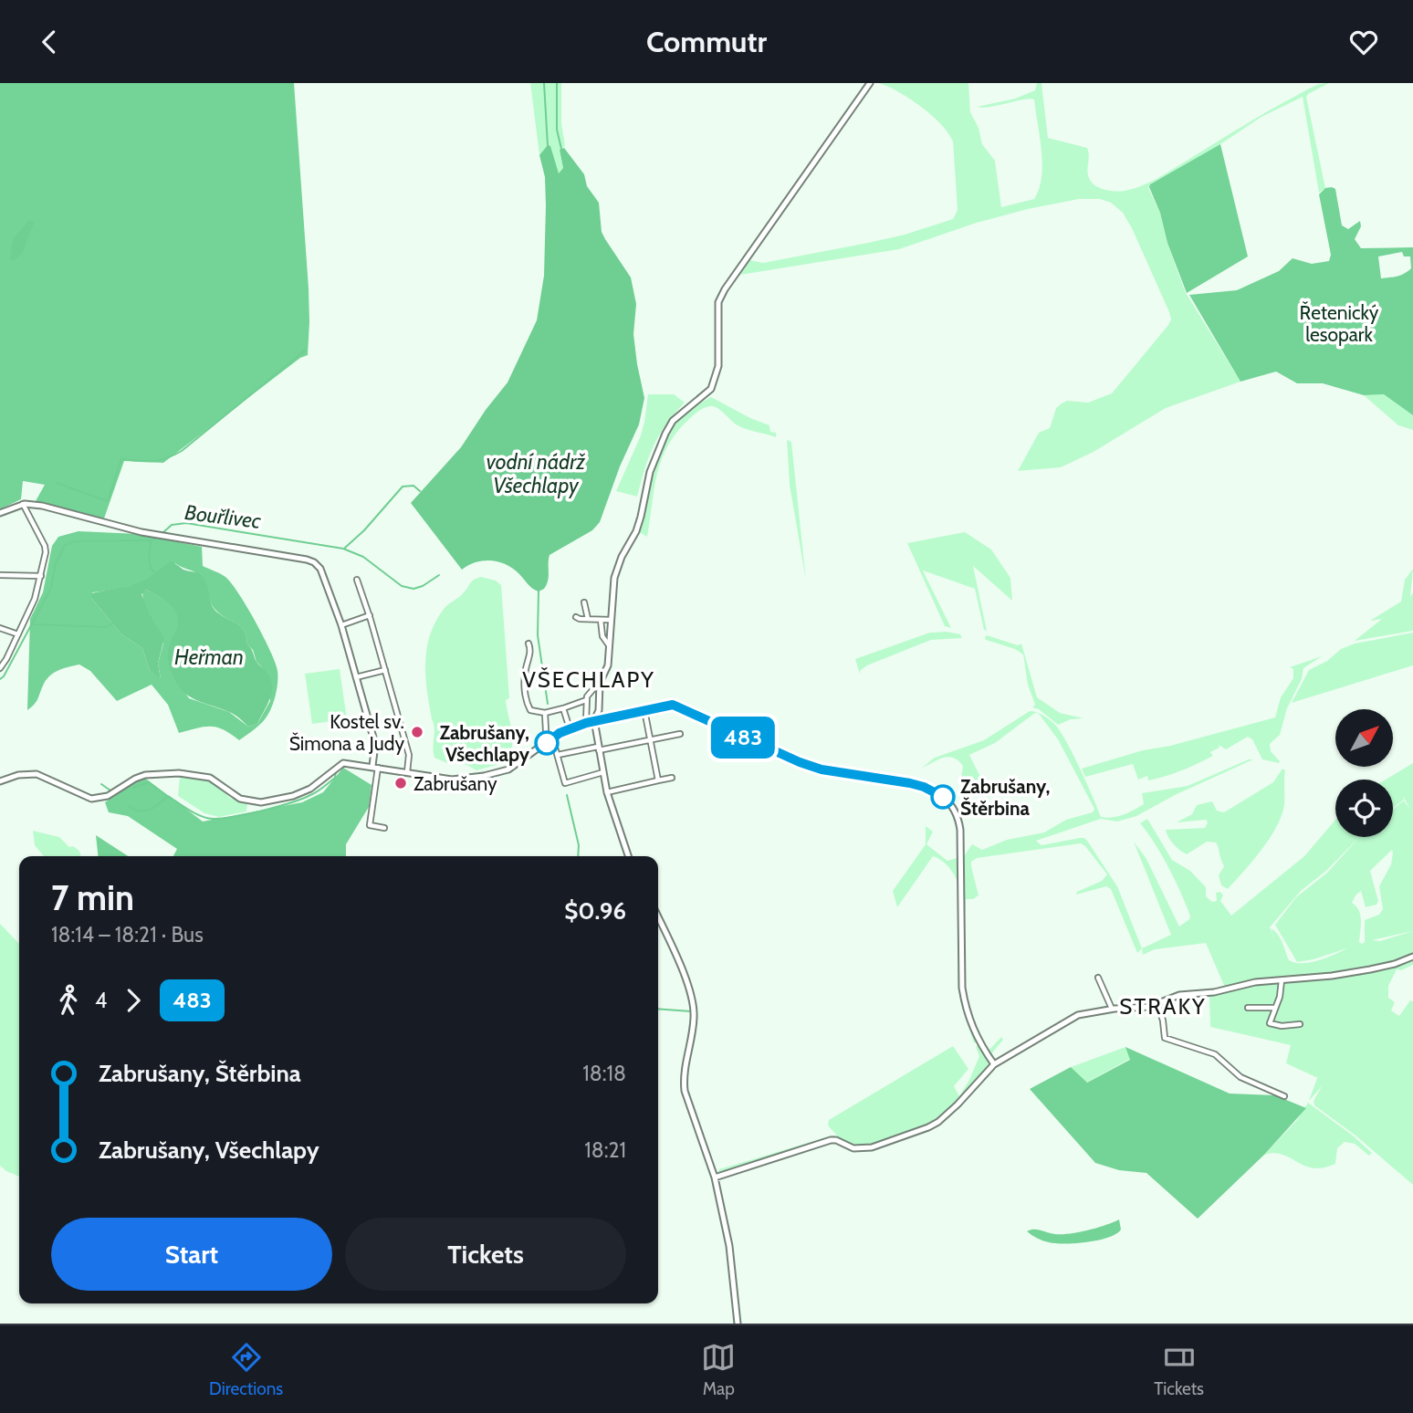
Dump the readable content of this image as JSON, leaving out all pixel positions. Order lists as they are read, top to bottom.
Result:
{
  "districts": ["VŠECHLAPY", "STRAKY"],
  "water": ["vodní nádrž Všechlapy", "Bouřlivec", "Heřman"],
  "parks": ["Řetenický lesopark"],
  "places": [
    "Kostel sv. Šimona a Judy",
    "Zabrušany, Všechlapy",
    "Zabrušany",
    "Zabrušany, Štěrbina"
  ],
  "lines": ["bus line 483"],
  "north": "top right",
  "page": {
    "header": "Commutr",
    "on_map": "483",
    "heading": ["7 min", "18:14 – 18:21 · Bus", "$0.96"],
    "legs": ["4", "483"],
    "list": [
      {
        "name": "Zabrušany, Štěrbina",
        "value": "18:18"
      },
      {
        "name": "Zabrušany, Všechlapy",
        "value": "18:21"
      }
    ],
    "buttons": ["Start", "Tickets"],
    "tabs": ["Directions", "Map", "Tickets"]
  }
}
